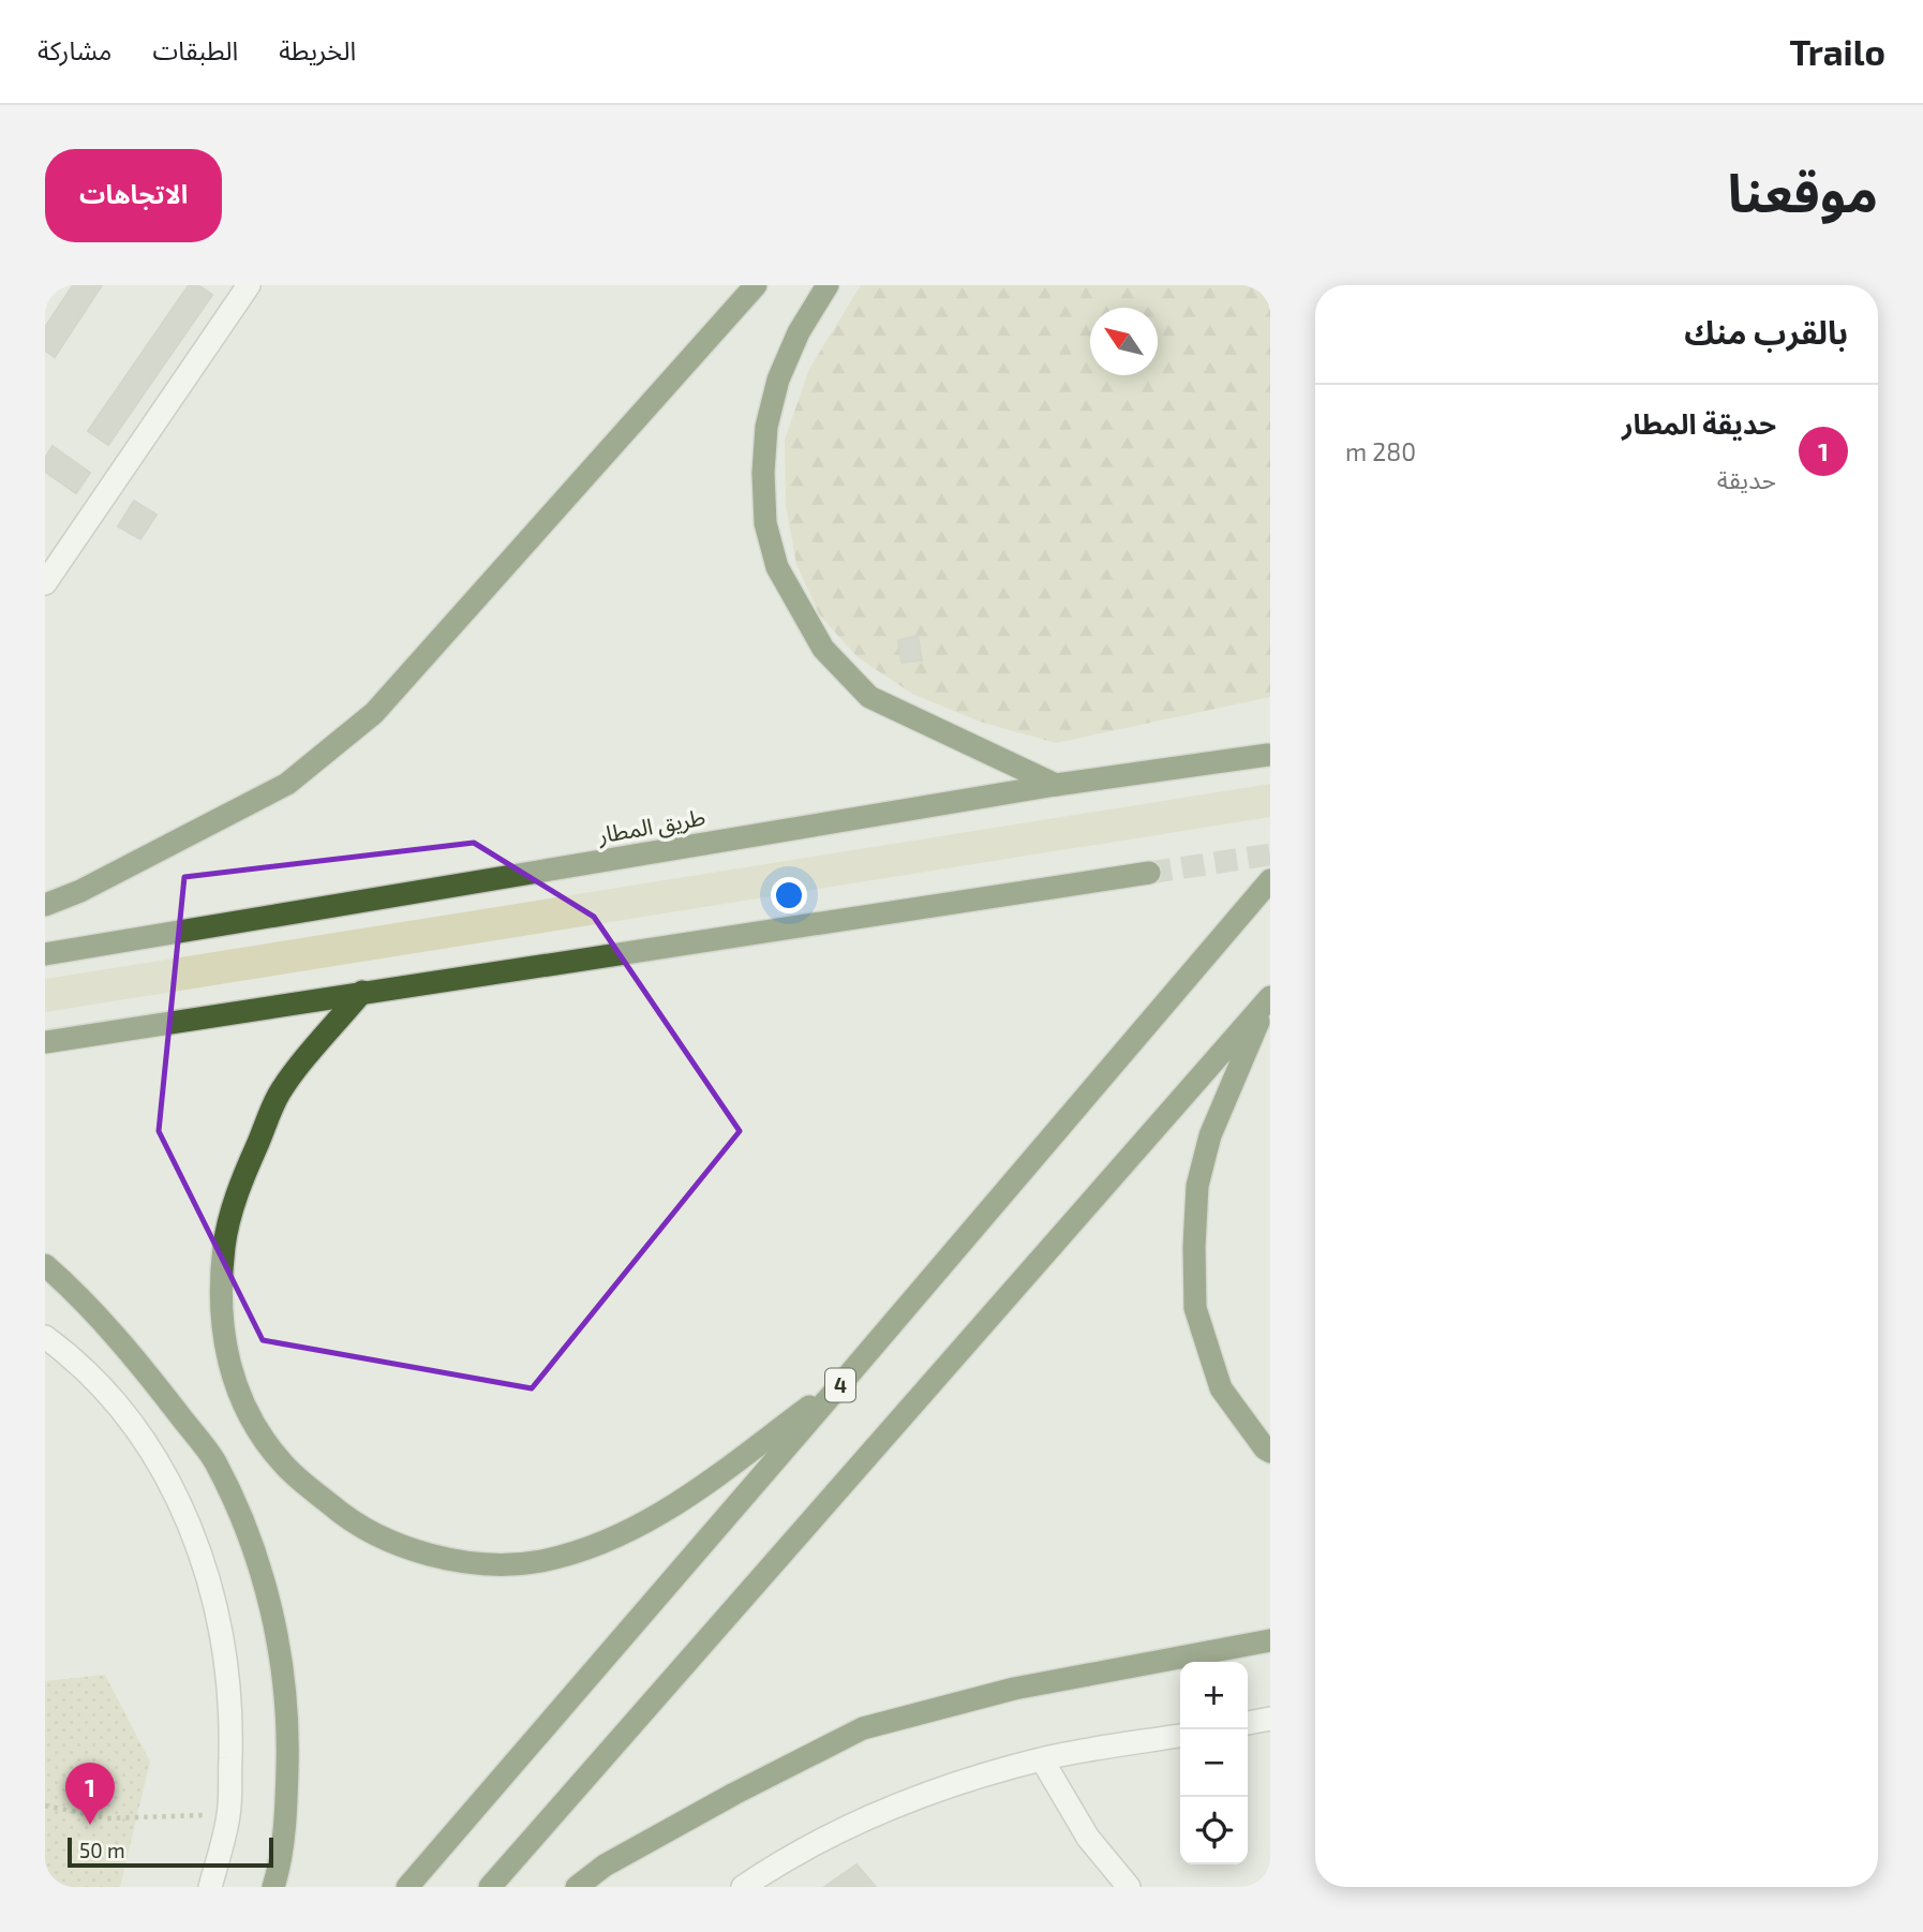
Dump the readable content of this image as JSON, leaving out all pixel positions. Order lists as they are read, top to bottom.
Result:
{
  "streets": {
    "highway": ["طريق المطار", "4"]
  },
  "scale_bar": "50 m",
  "north": "top left",
  "page": {
    "header": "Trailo",
    "nav": ["الخريطة", "الطبقات", "مشاركة"],
    "title": "موقعنا",
    "buttons": "الاتجاهات",
    "heading": "بالقرب منك",
    "list": [
      {
        "mark": "1",
        "name": "حديقة المطار",
        "note": "حديقة",
        "value": "280 m"
      }
    ],
    "map_buttons": ["+", "−"],
    "pins": "1",
    "scale": "50 m"
  }
}
